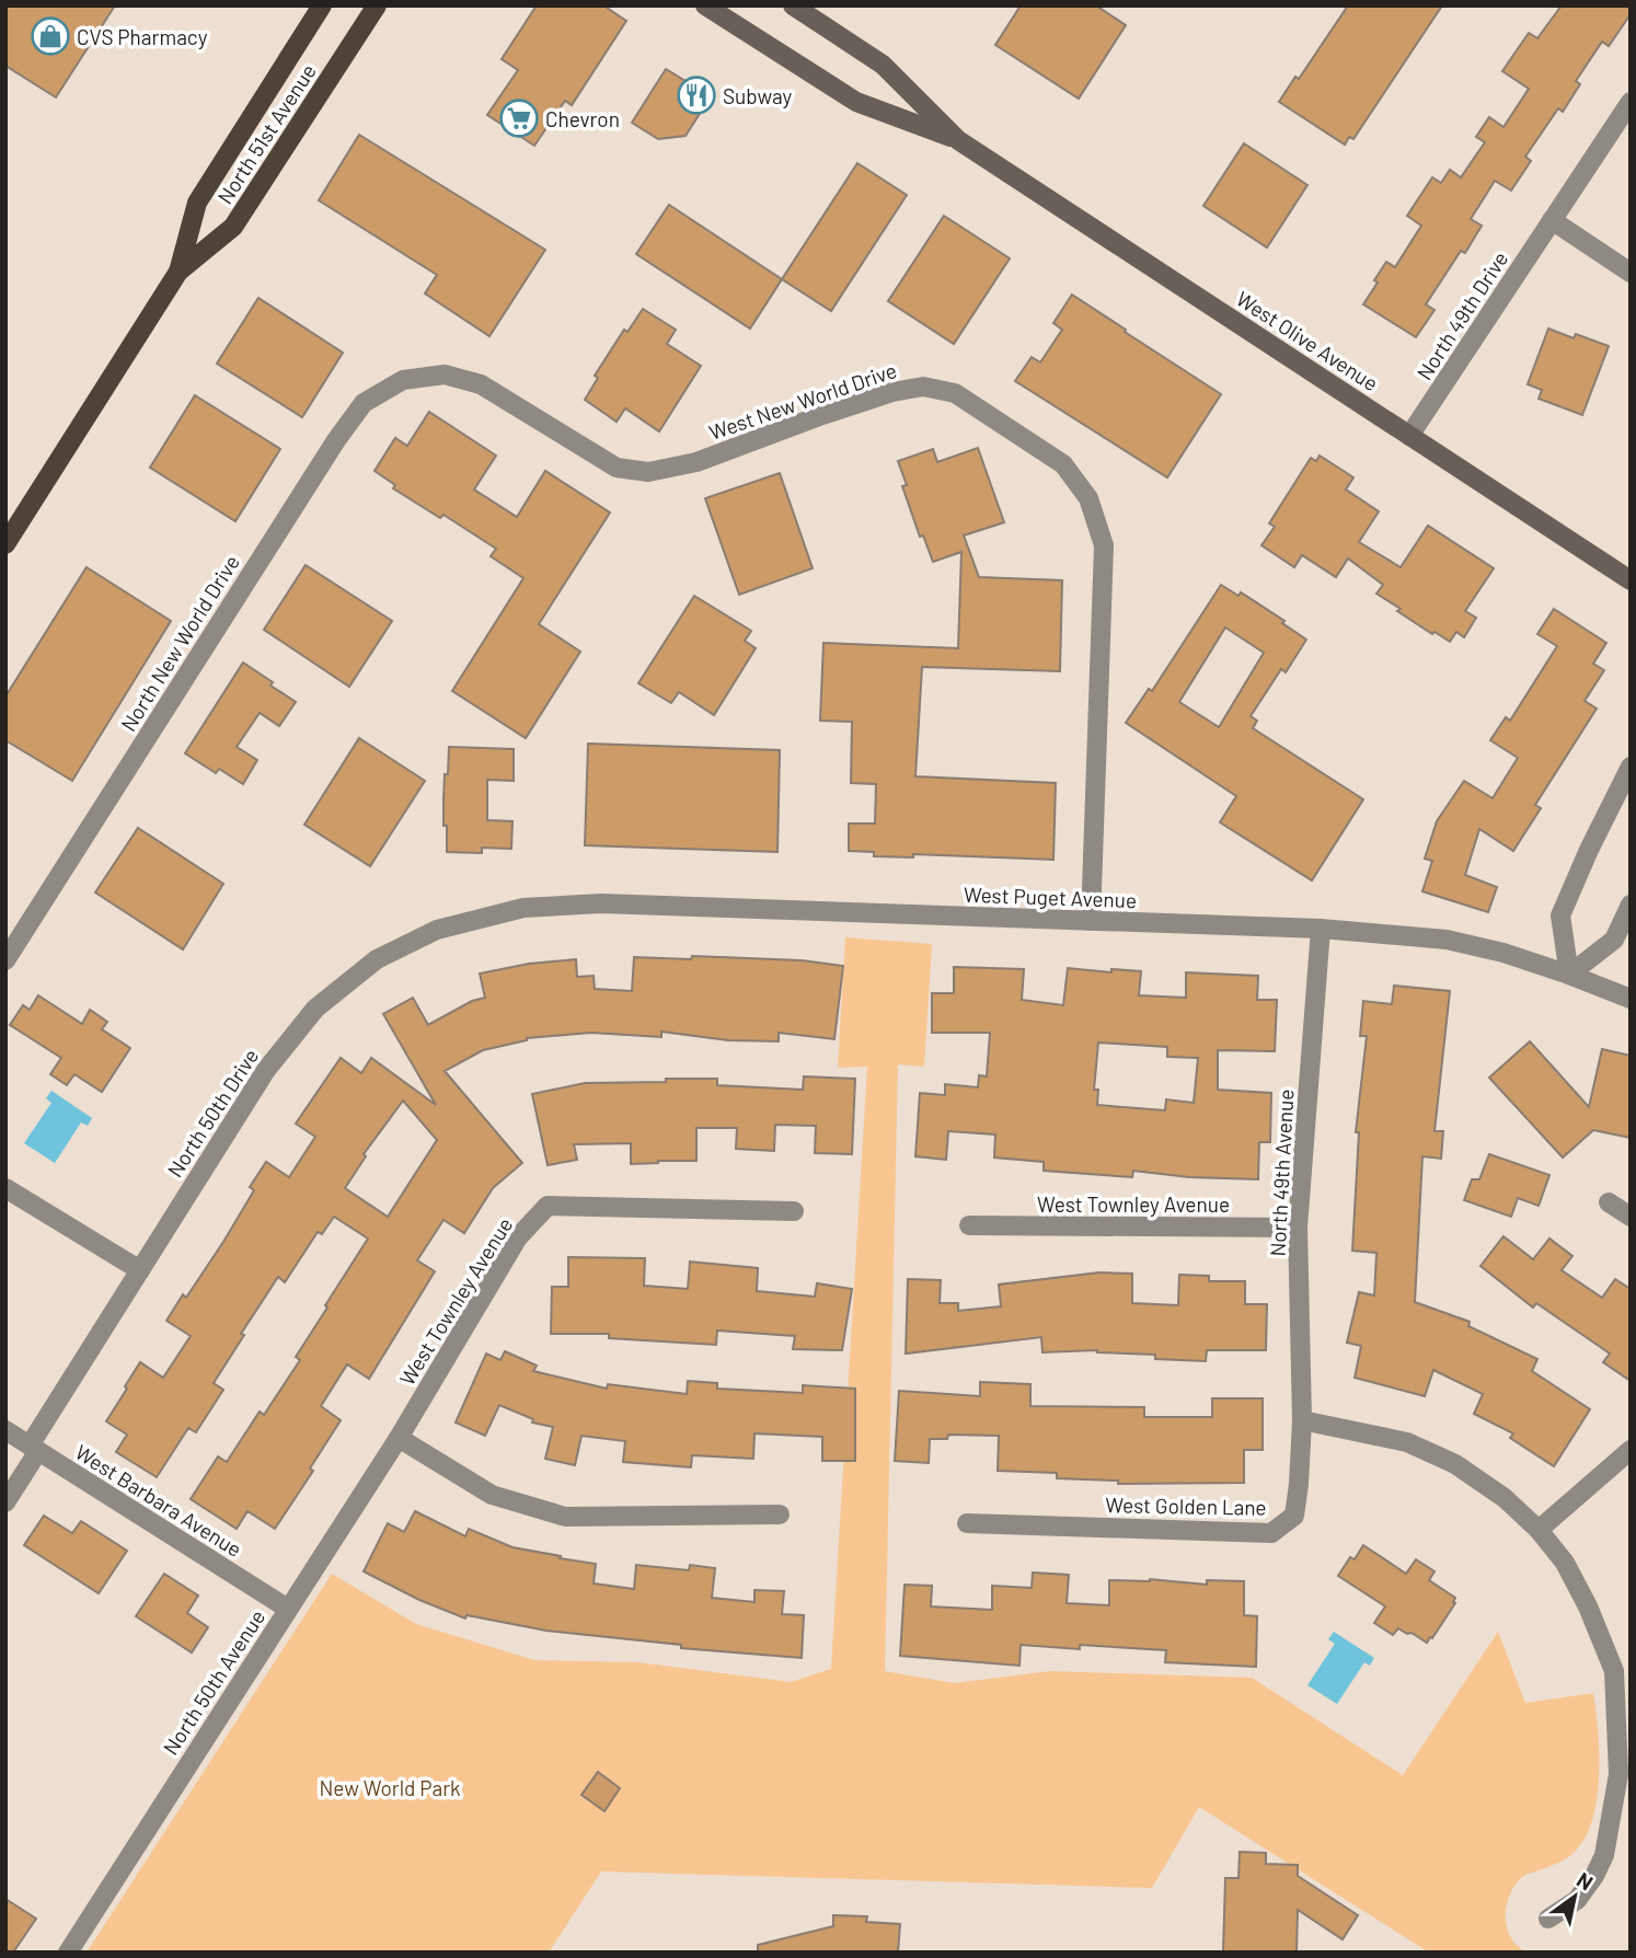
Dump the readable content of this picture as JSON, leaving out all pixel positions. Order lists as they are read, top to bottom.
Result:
{
  "streets": {
    "main road": ["North 51st Avenue", "West Olive Avenue"],
    "street": [
      "North 49th Drive",
      "West New World Drive",
      "North New World Drive",
      "West Puget Avenue",
      "North 50th Drive",
      "North 49th Avenue",
      "West Townley Avenue",
      "West Barbara Avenue",
      "West Golden Lane",
      "North 50th Avenue"
    ]
  },
  "crossings": [
    ["North 49th Drive", "West Olive Avenue"],
    ["West New World Drive", "North New World Drive"],
    ["West New World Drive", "West Puget Avenue"],
    ["West Puget Avenue", "North 50th Drive"],
    ["West Puget Avenue", "North 49th Avenue"],
    ["North 50th Drive", "West Barbara Avenue"],
    ["North 49th Avenue", "West Townley Avenue"],
    ["North 49th Avenue", "West Golden Lane"],
    ["West Townley Avenue", "North 50th Avenue"],
    ["West Barbara Avenue", "North 50th Avenue"]
  ],
  "parks": ["New World Park"],
  "places": {
    "shop": ["CVS Pharmacy"],
    "restaurant": ["Subway"],
    "supermarket": ["Chevron"]
  },
  "north": "top right"
}
